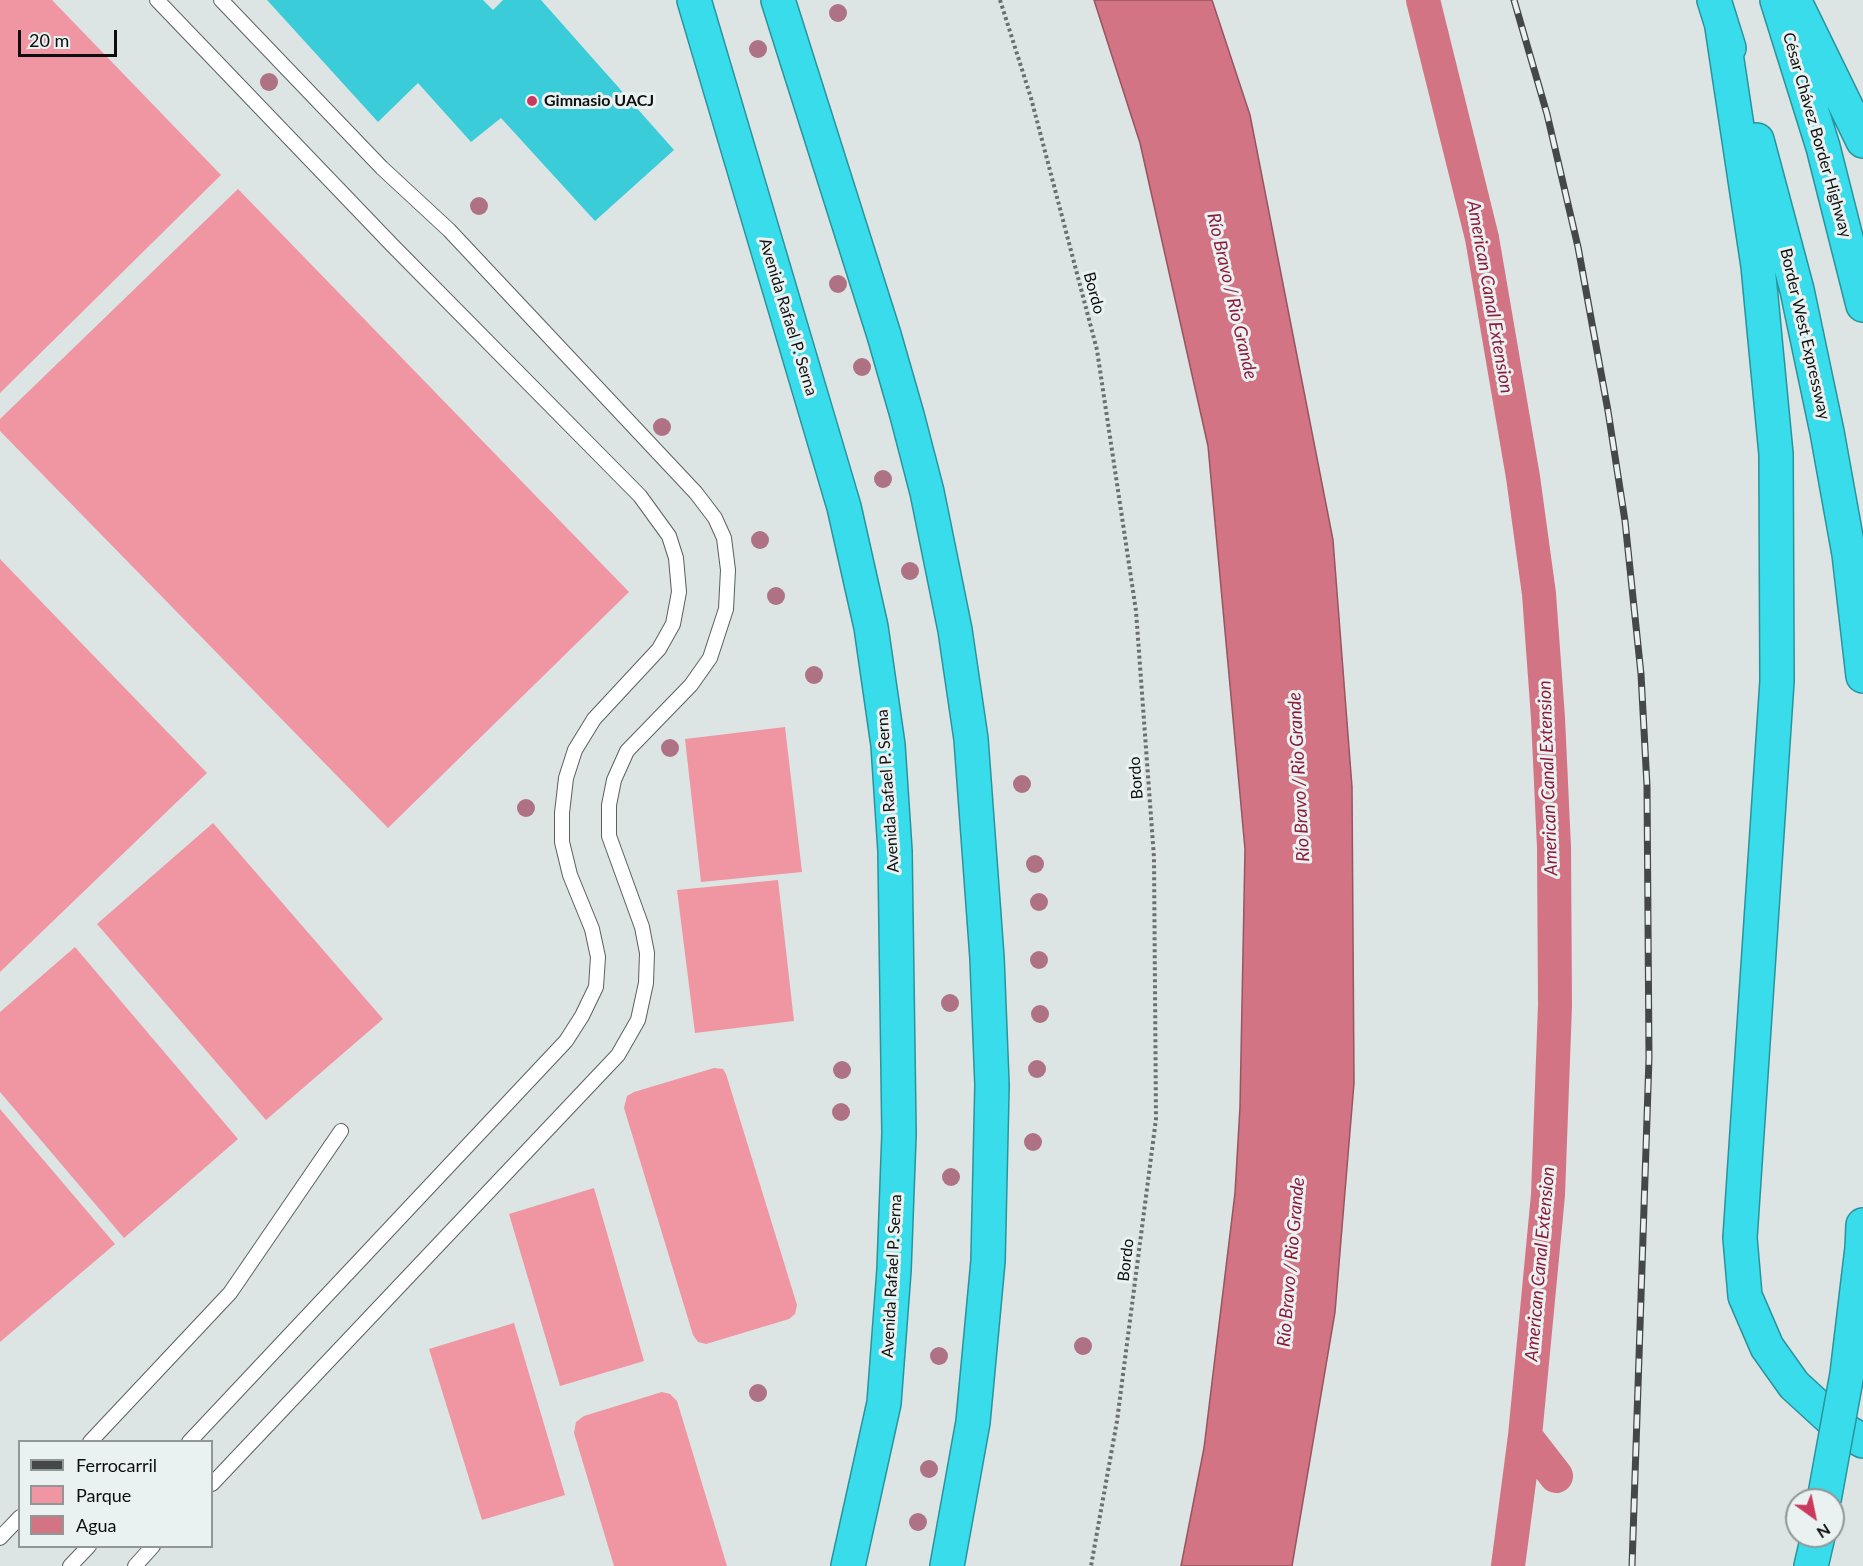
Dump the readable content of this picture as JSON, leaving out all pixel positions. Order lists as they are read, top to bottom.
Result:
{
  "streets": {
    "highway": ["César Chávez Border Highway", "Avenida Rafael P. Serna", "Border West Expressway"],
    "path": ["Bordo"]
  },
  "water": ["Río Bravo / Rio Grande", "American Canal Extension"],
  "places": ["Gimnasio UACJ"],
  "legend": ["Ferrocarril", "Parque", "Agua"],
  "scale_bar": "20 m",
  "north": "bottom right"
}
